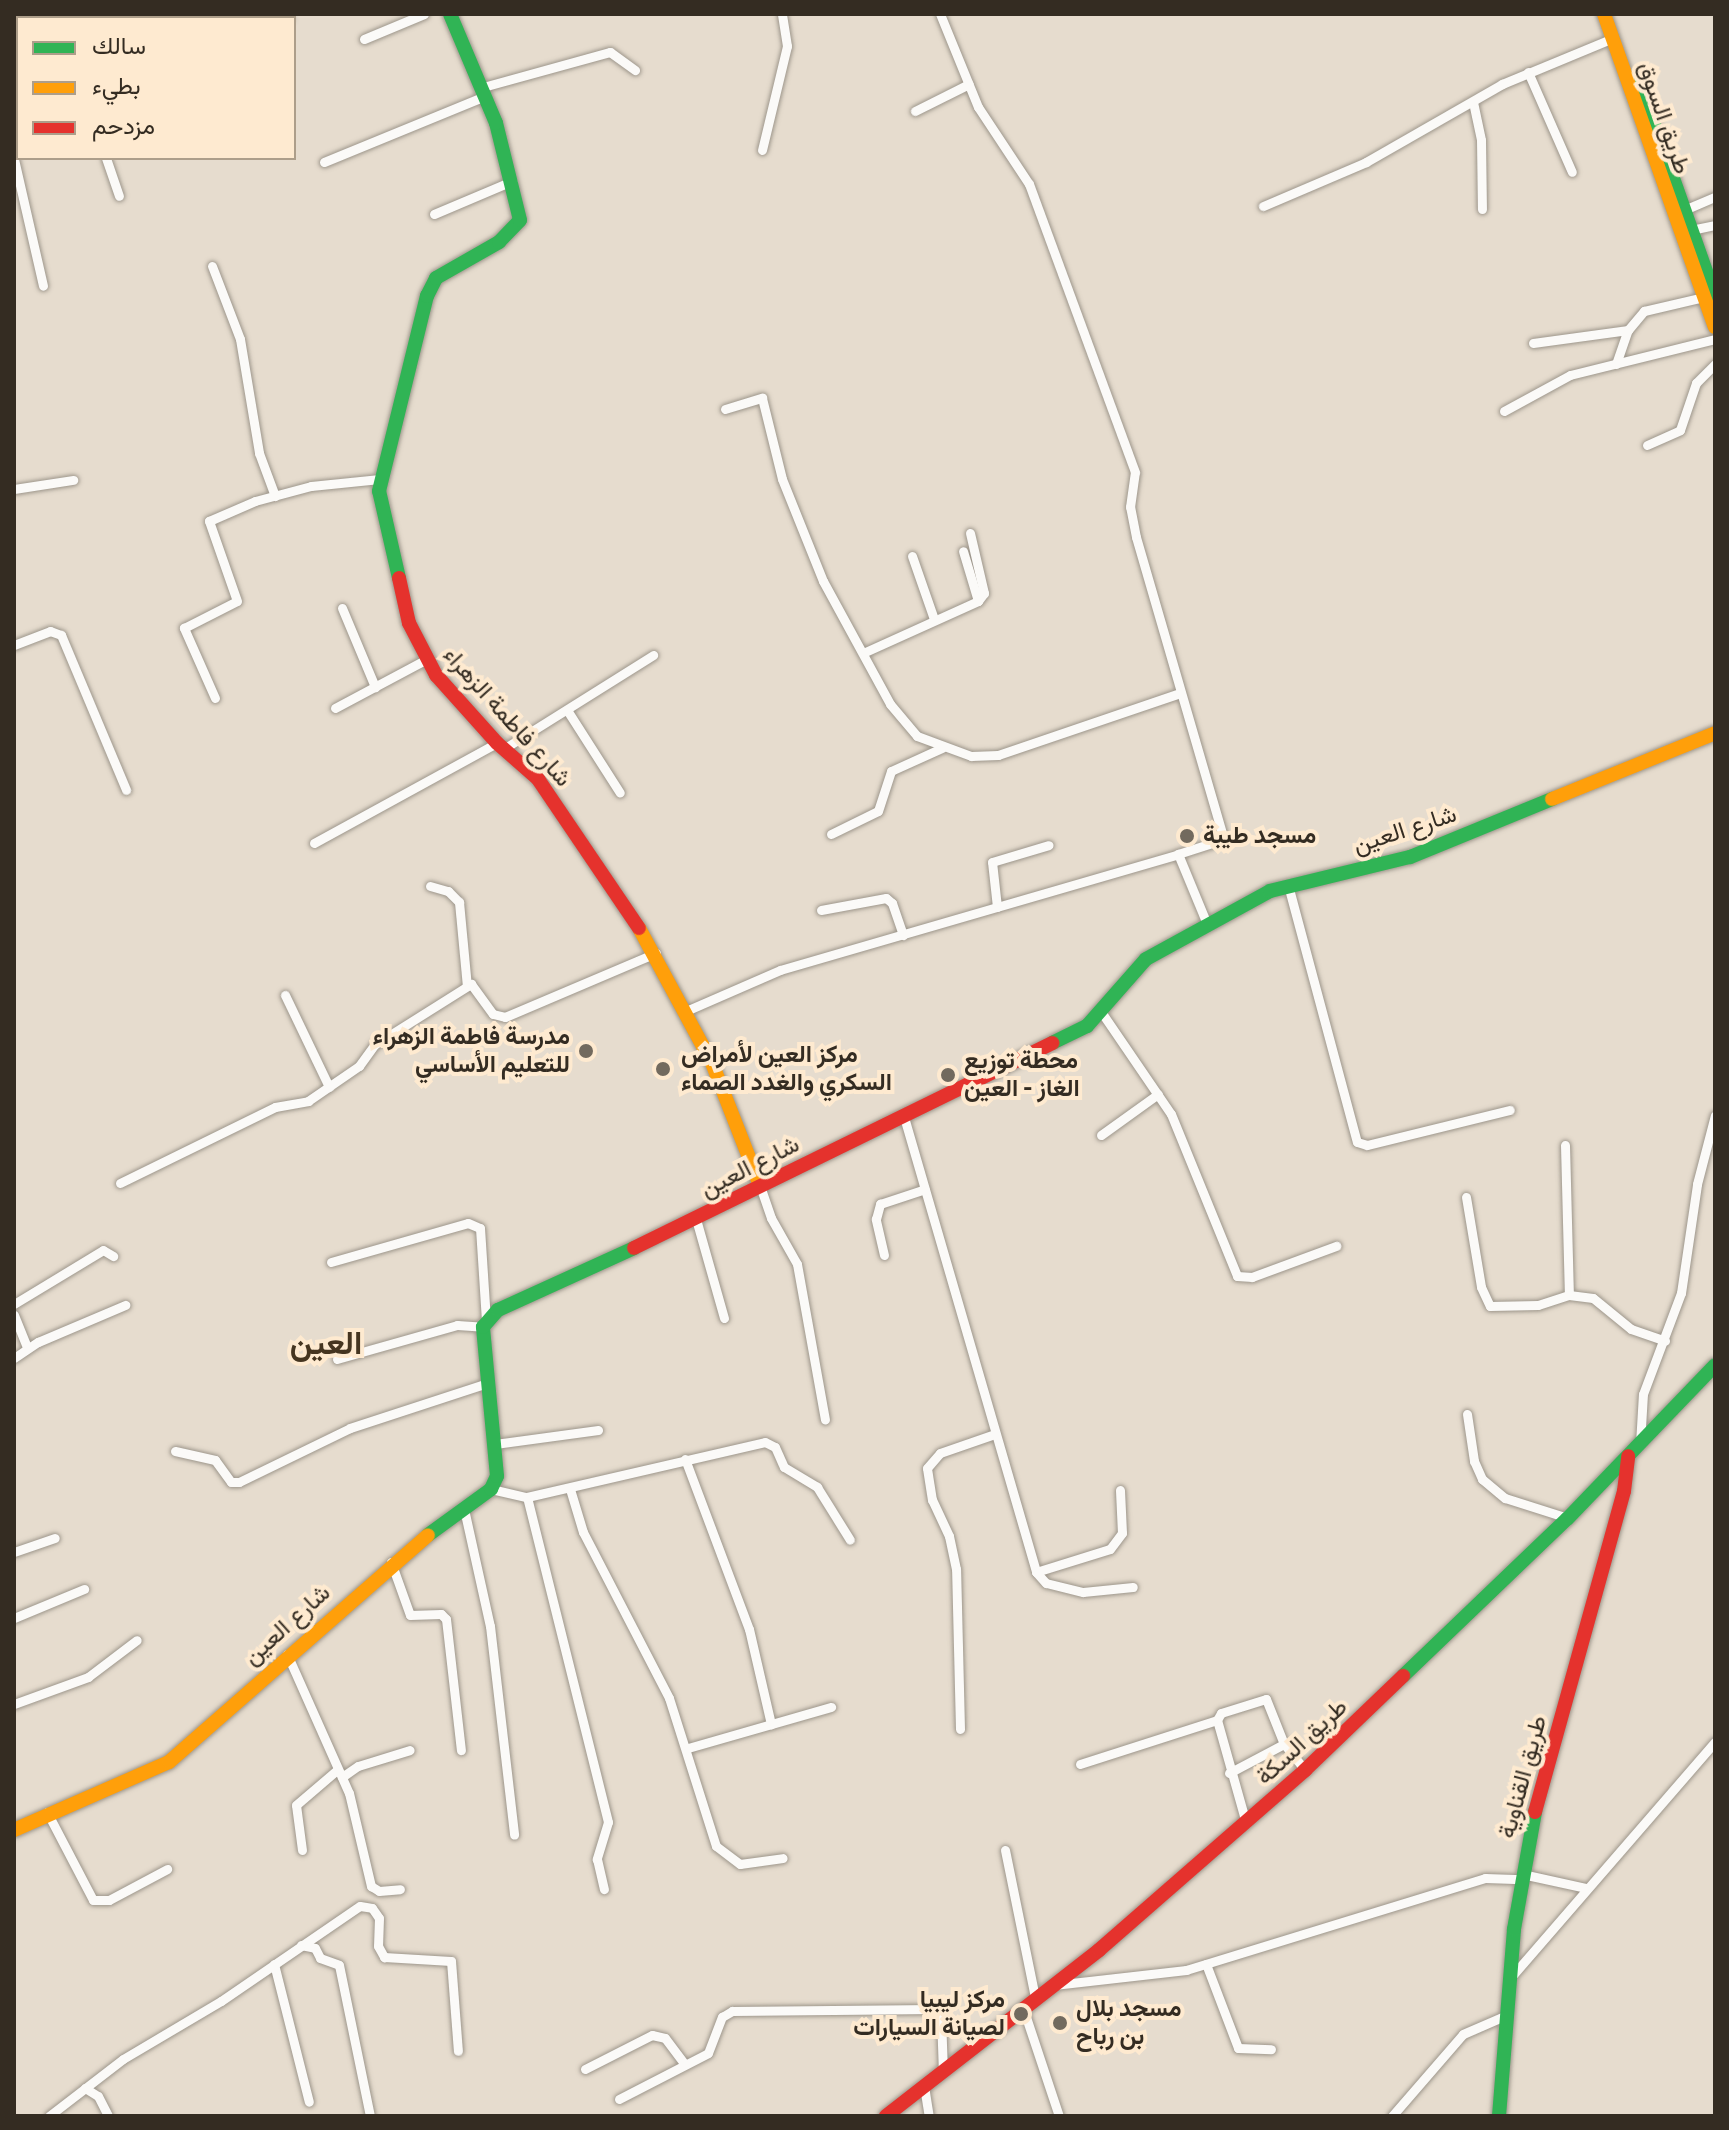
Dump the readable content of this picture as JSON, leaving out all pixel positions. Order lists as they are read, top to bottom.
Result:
{
  "streets": {
    "street": [
      "طريق السوق",
      "شارع فاطمة الزهراء",
      "شارع العين",
      "طريق السكة",
      "طريق القناوية"
    ]
  },
  "crossings": [
    ["شارع فاطمة الزهراء", "شارع العين"],
    ["طريق السكة", "طريق القناوية"]
  ],
  "districts": ["العين"],
  "places": [
    "مسجد طيبة",
    "مدرسة فاطمة الزهراء للتعليم الأساسي",
    "مركز العين لأمراض السكري والغدد الصماء",
    "محطة توزيع الغاز - العين",
    "مركز ليبيا لصيانة السيارات",
    "مسجد بلال بن رباح"
  ],
  "legend": ["سالك", "بطيء", "مزدحم"]
}
